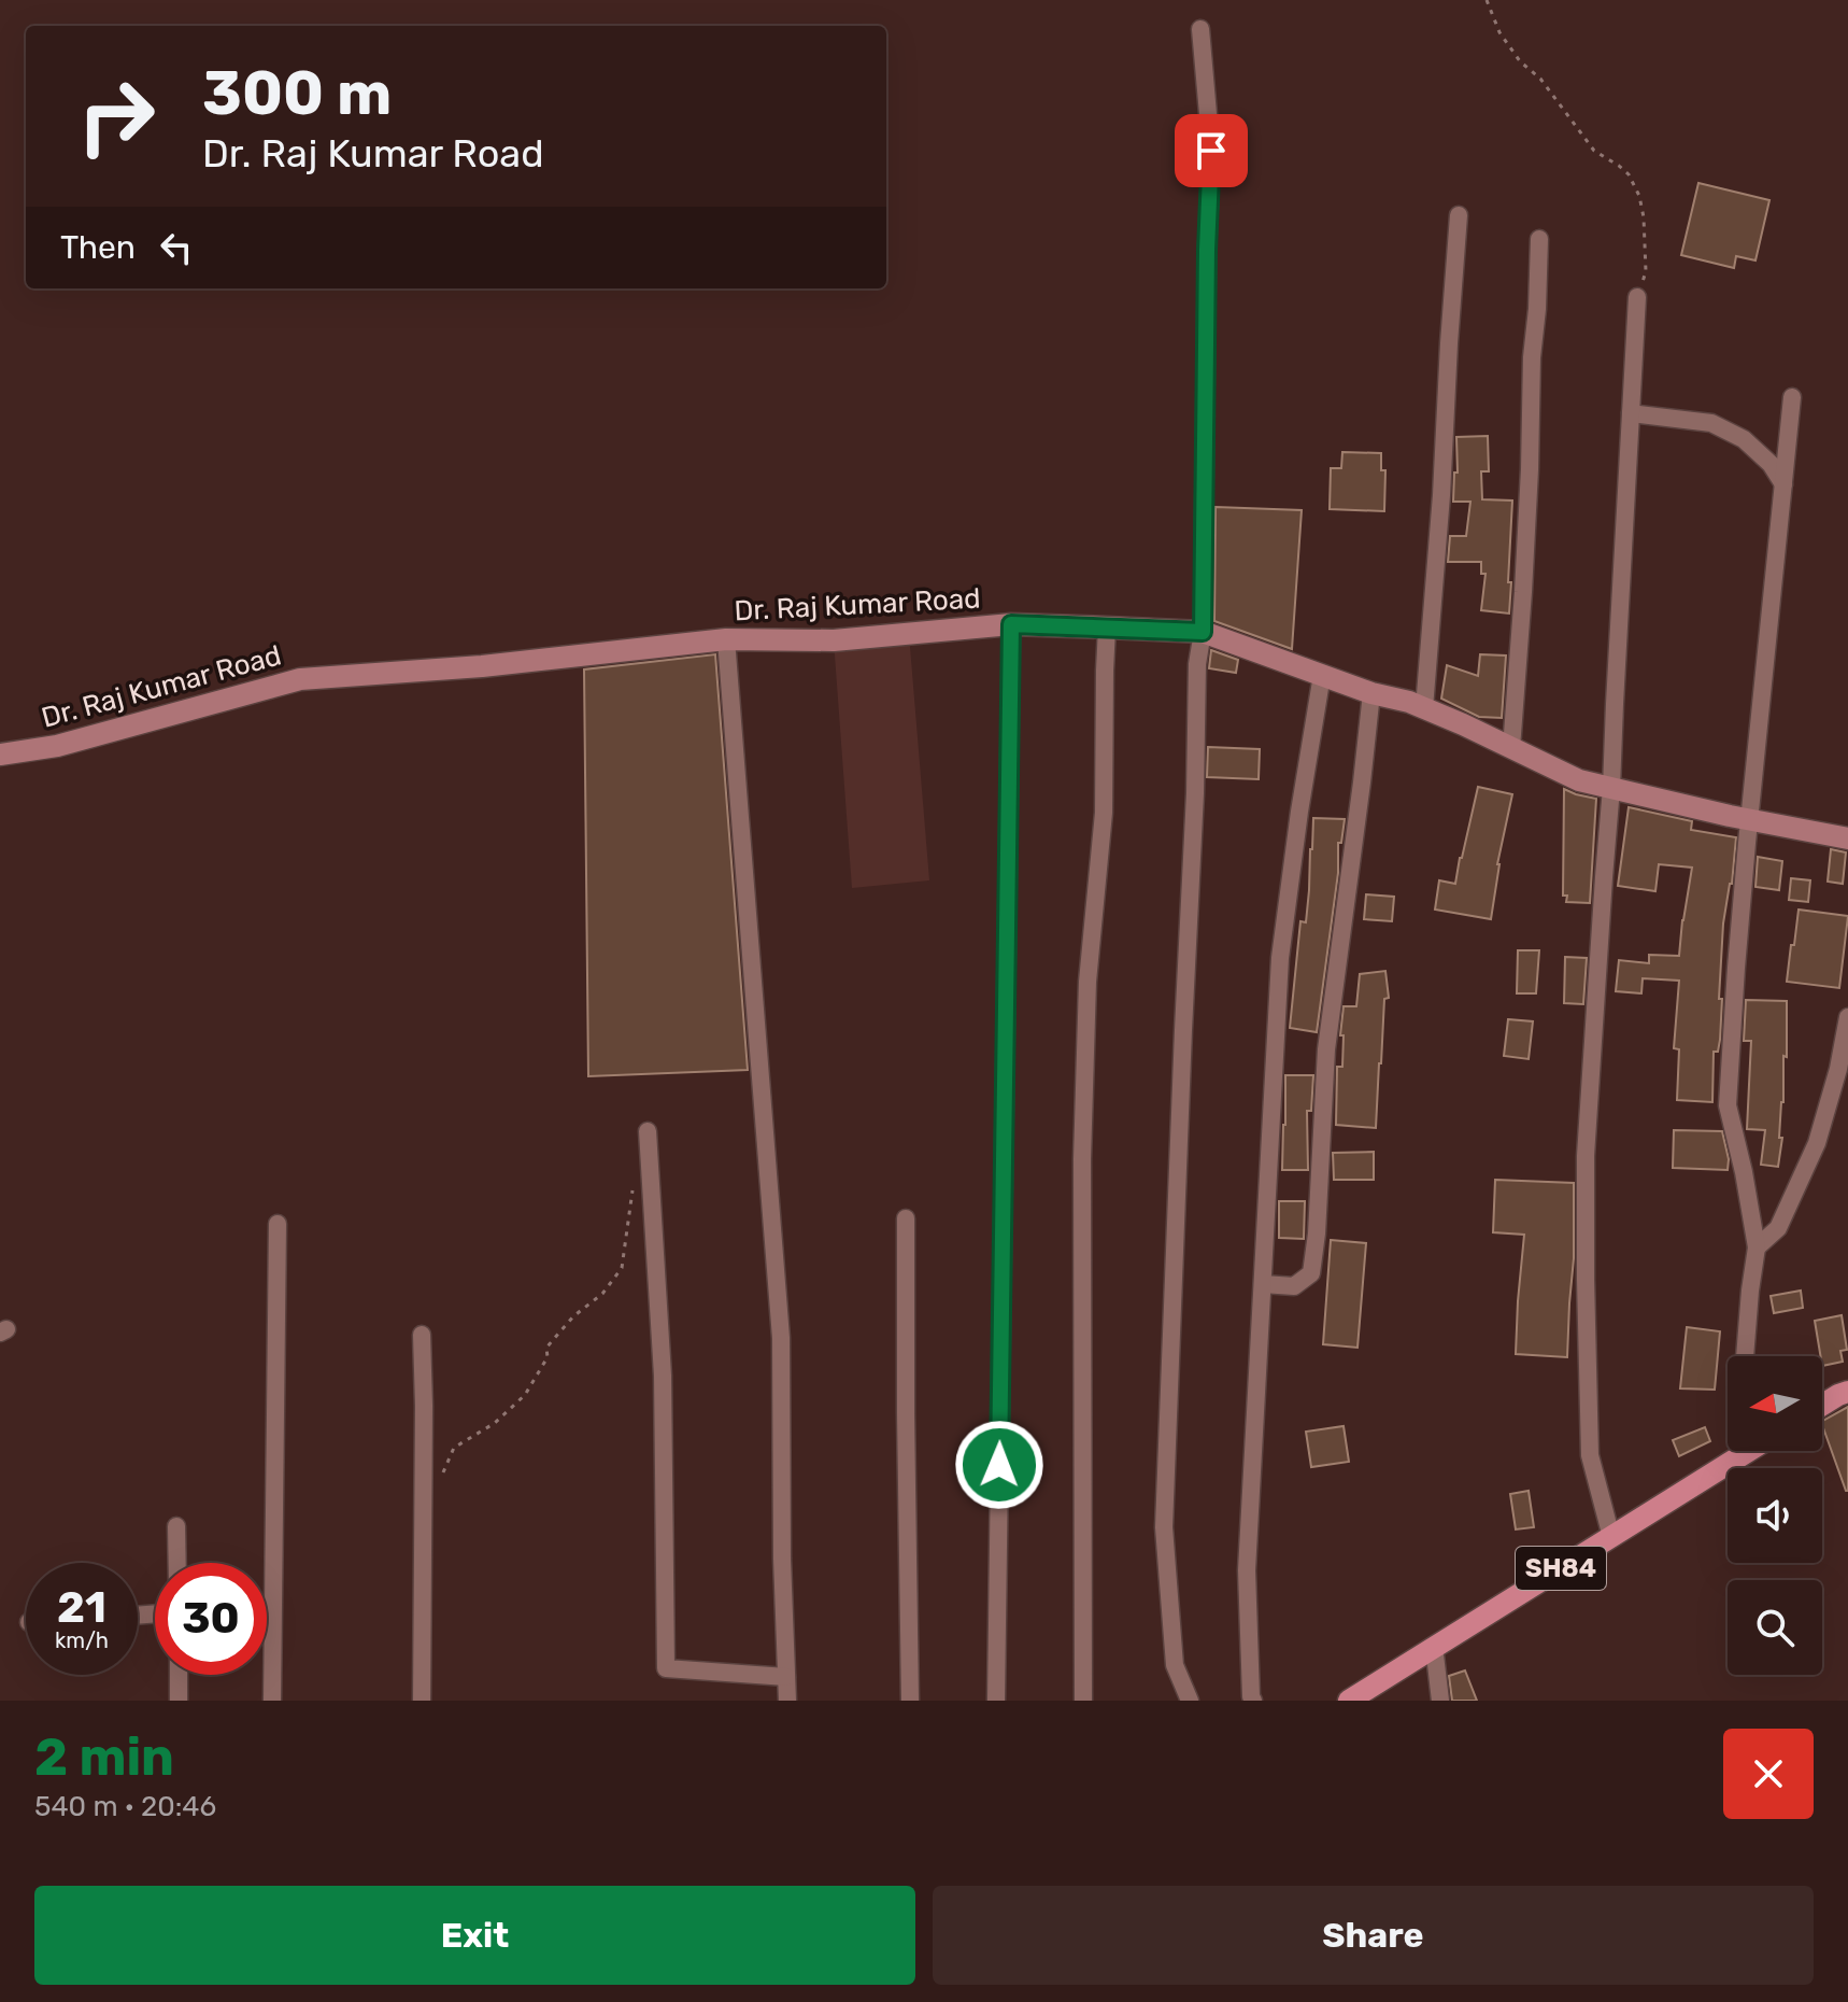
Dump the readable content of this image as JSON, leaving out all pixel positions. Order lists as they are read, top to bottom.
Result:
{
  "streets": {
    "main road": ["SH84"],
    "street": ["Dr. Raj Kumar Road"]
  },
  "north": "left",
  "page": {
    "turn": ["300 m", "Dr. Raj Kumar Road"],
    "then": "Then",
    "speed": "21 km/h",
    "limit": "30",
    "heading": ["2 min", "540 m · 20:46"],
    "buttons": ["Exit", "Share"]
  }
}
